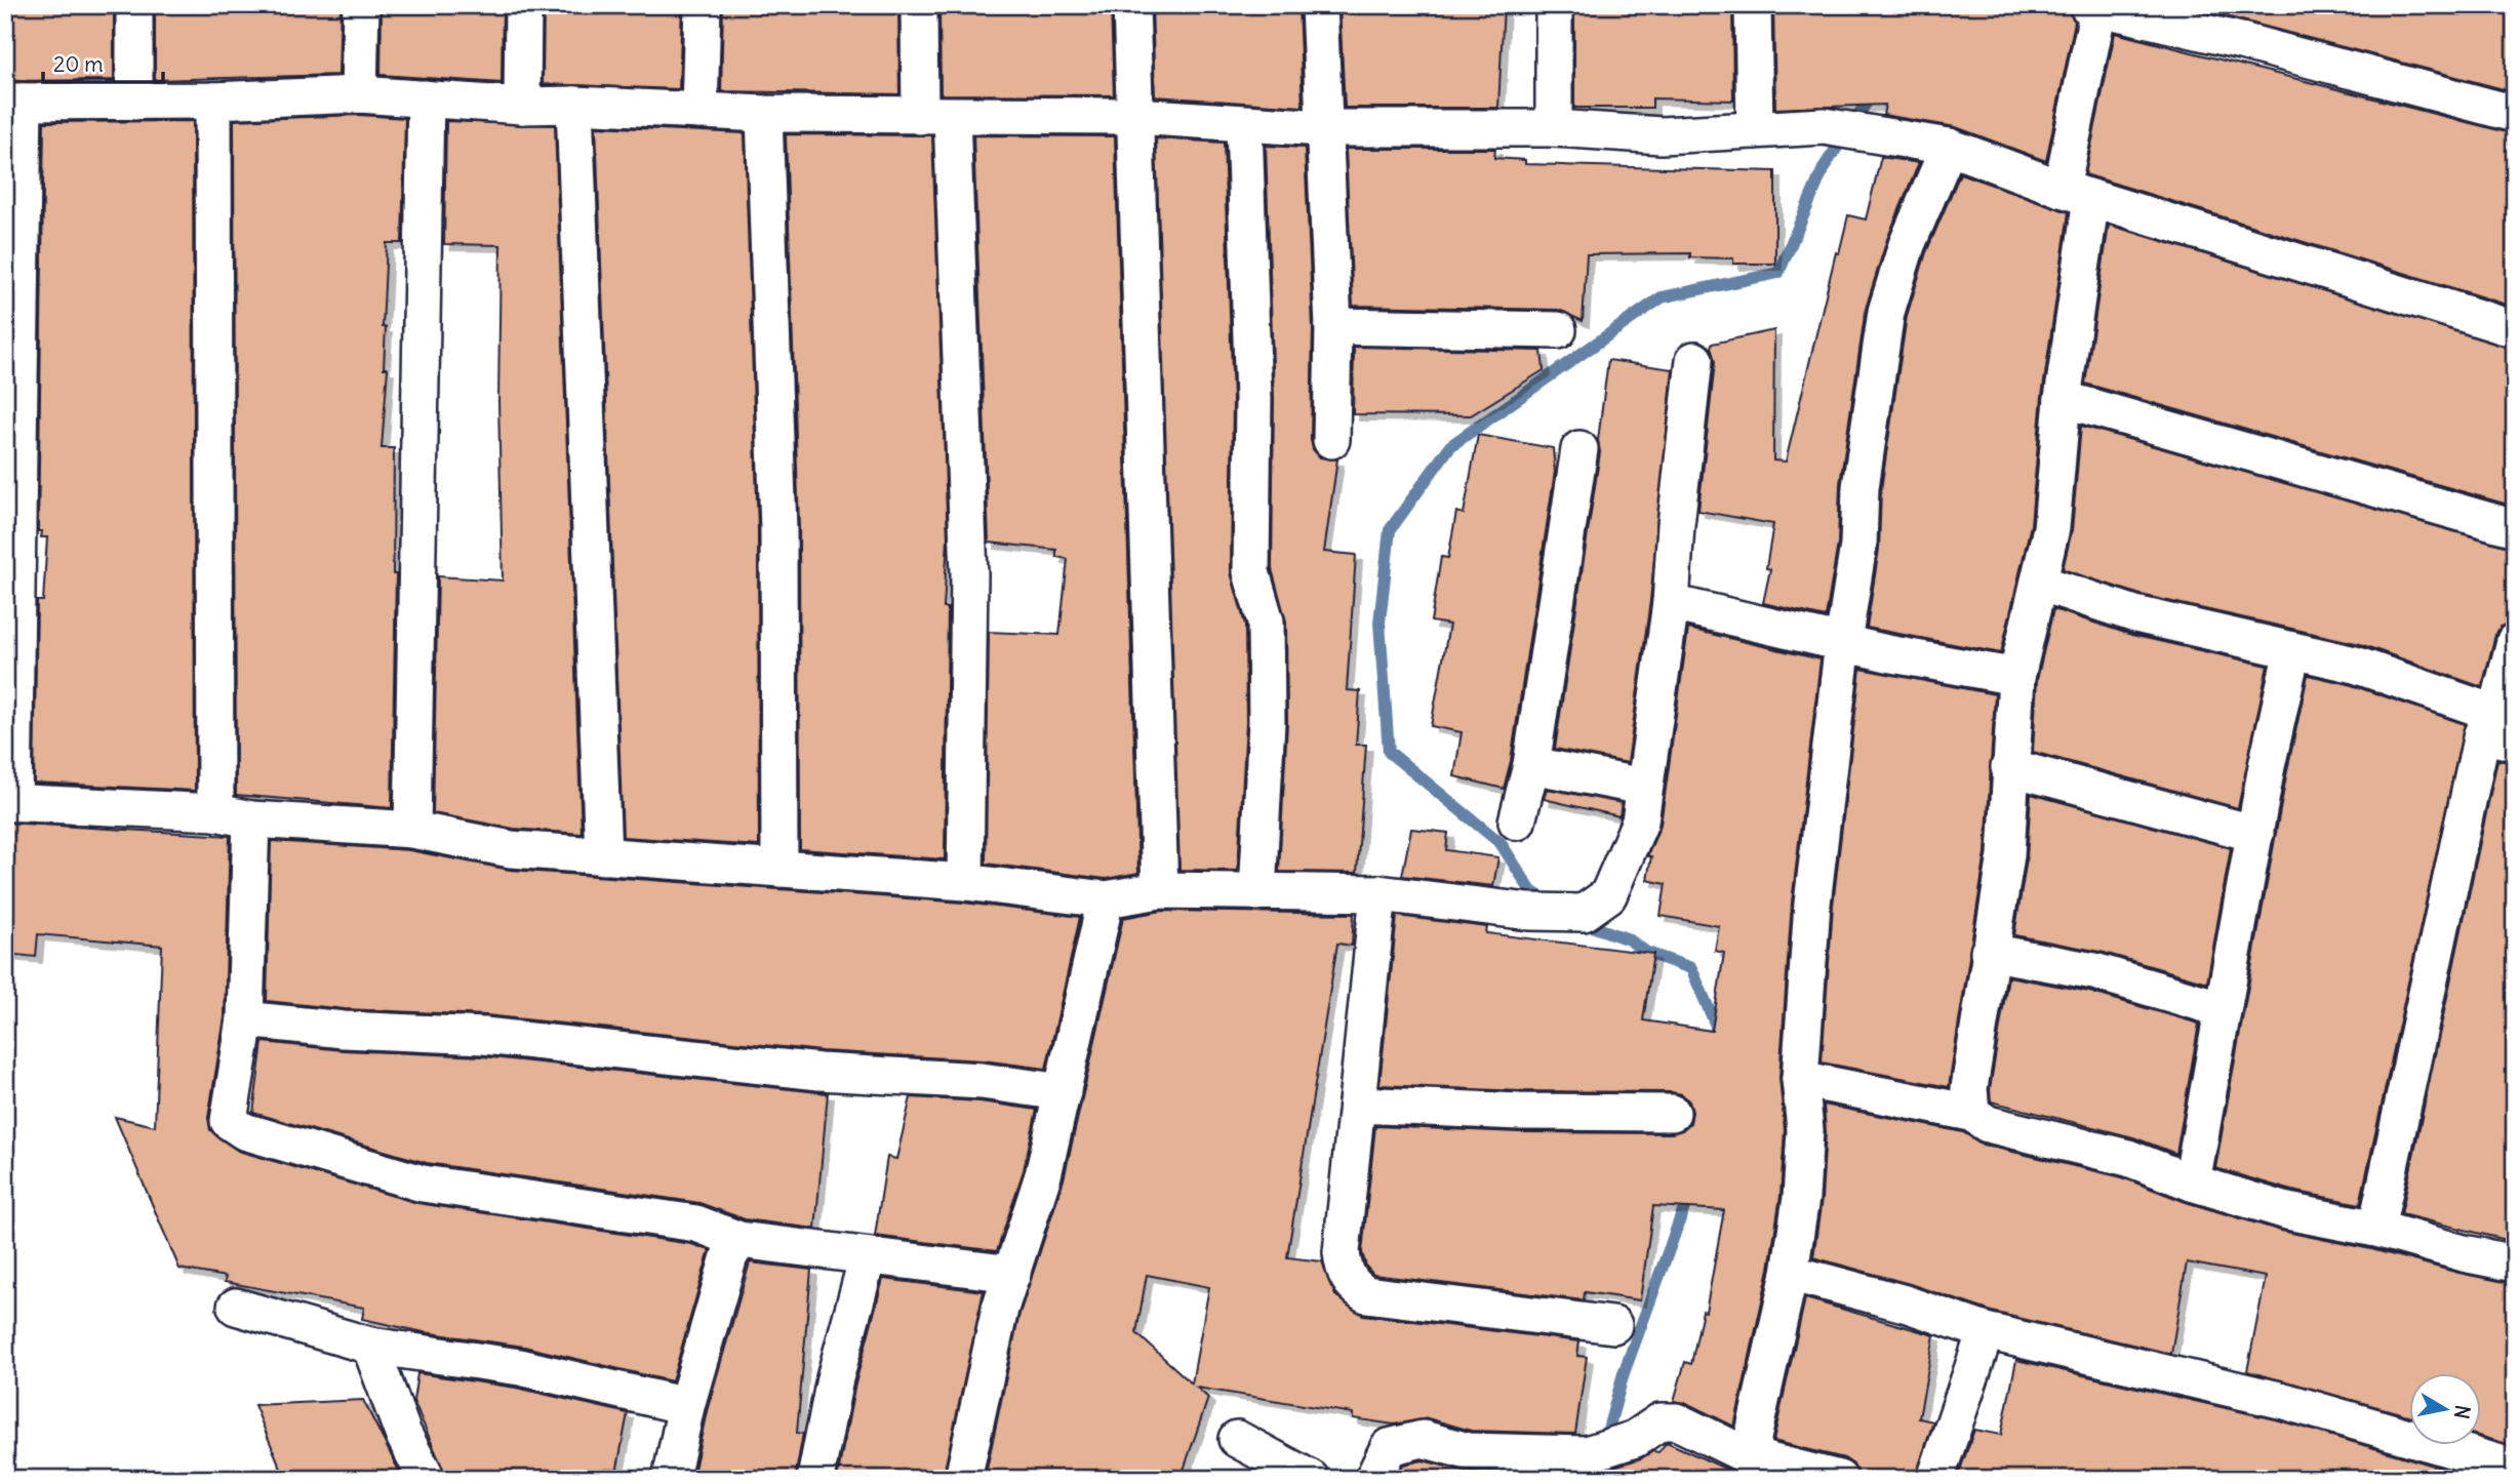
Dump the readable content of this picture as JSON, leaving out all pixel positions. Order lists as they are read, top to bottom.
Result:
{
  "scale_bar": "20 m",
  "north": "right"
}
